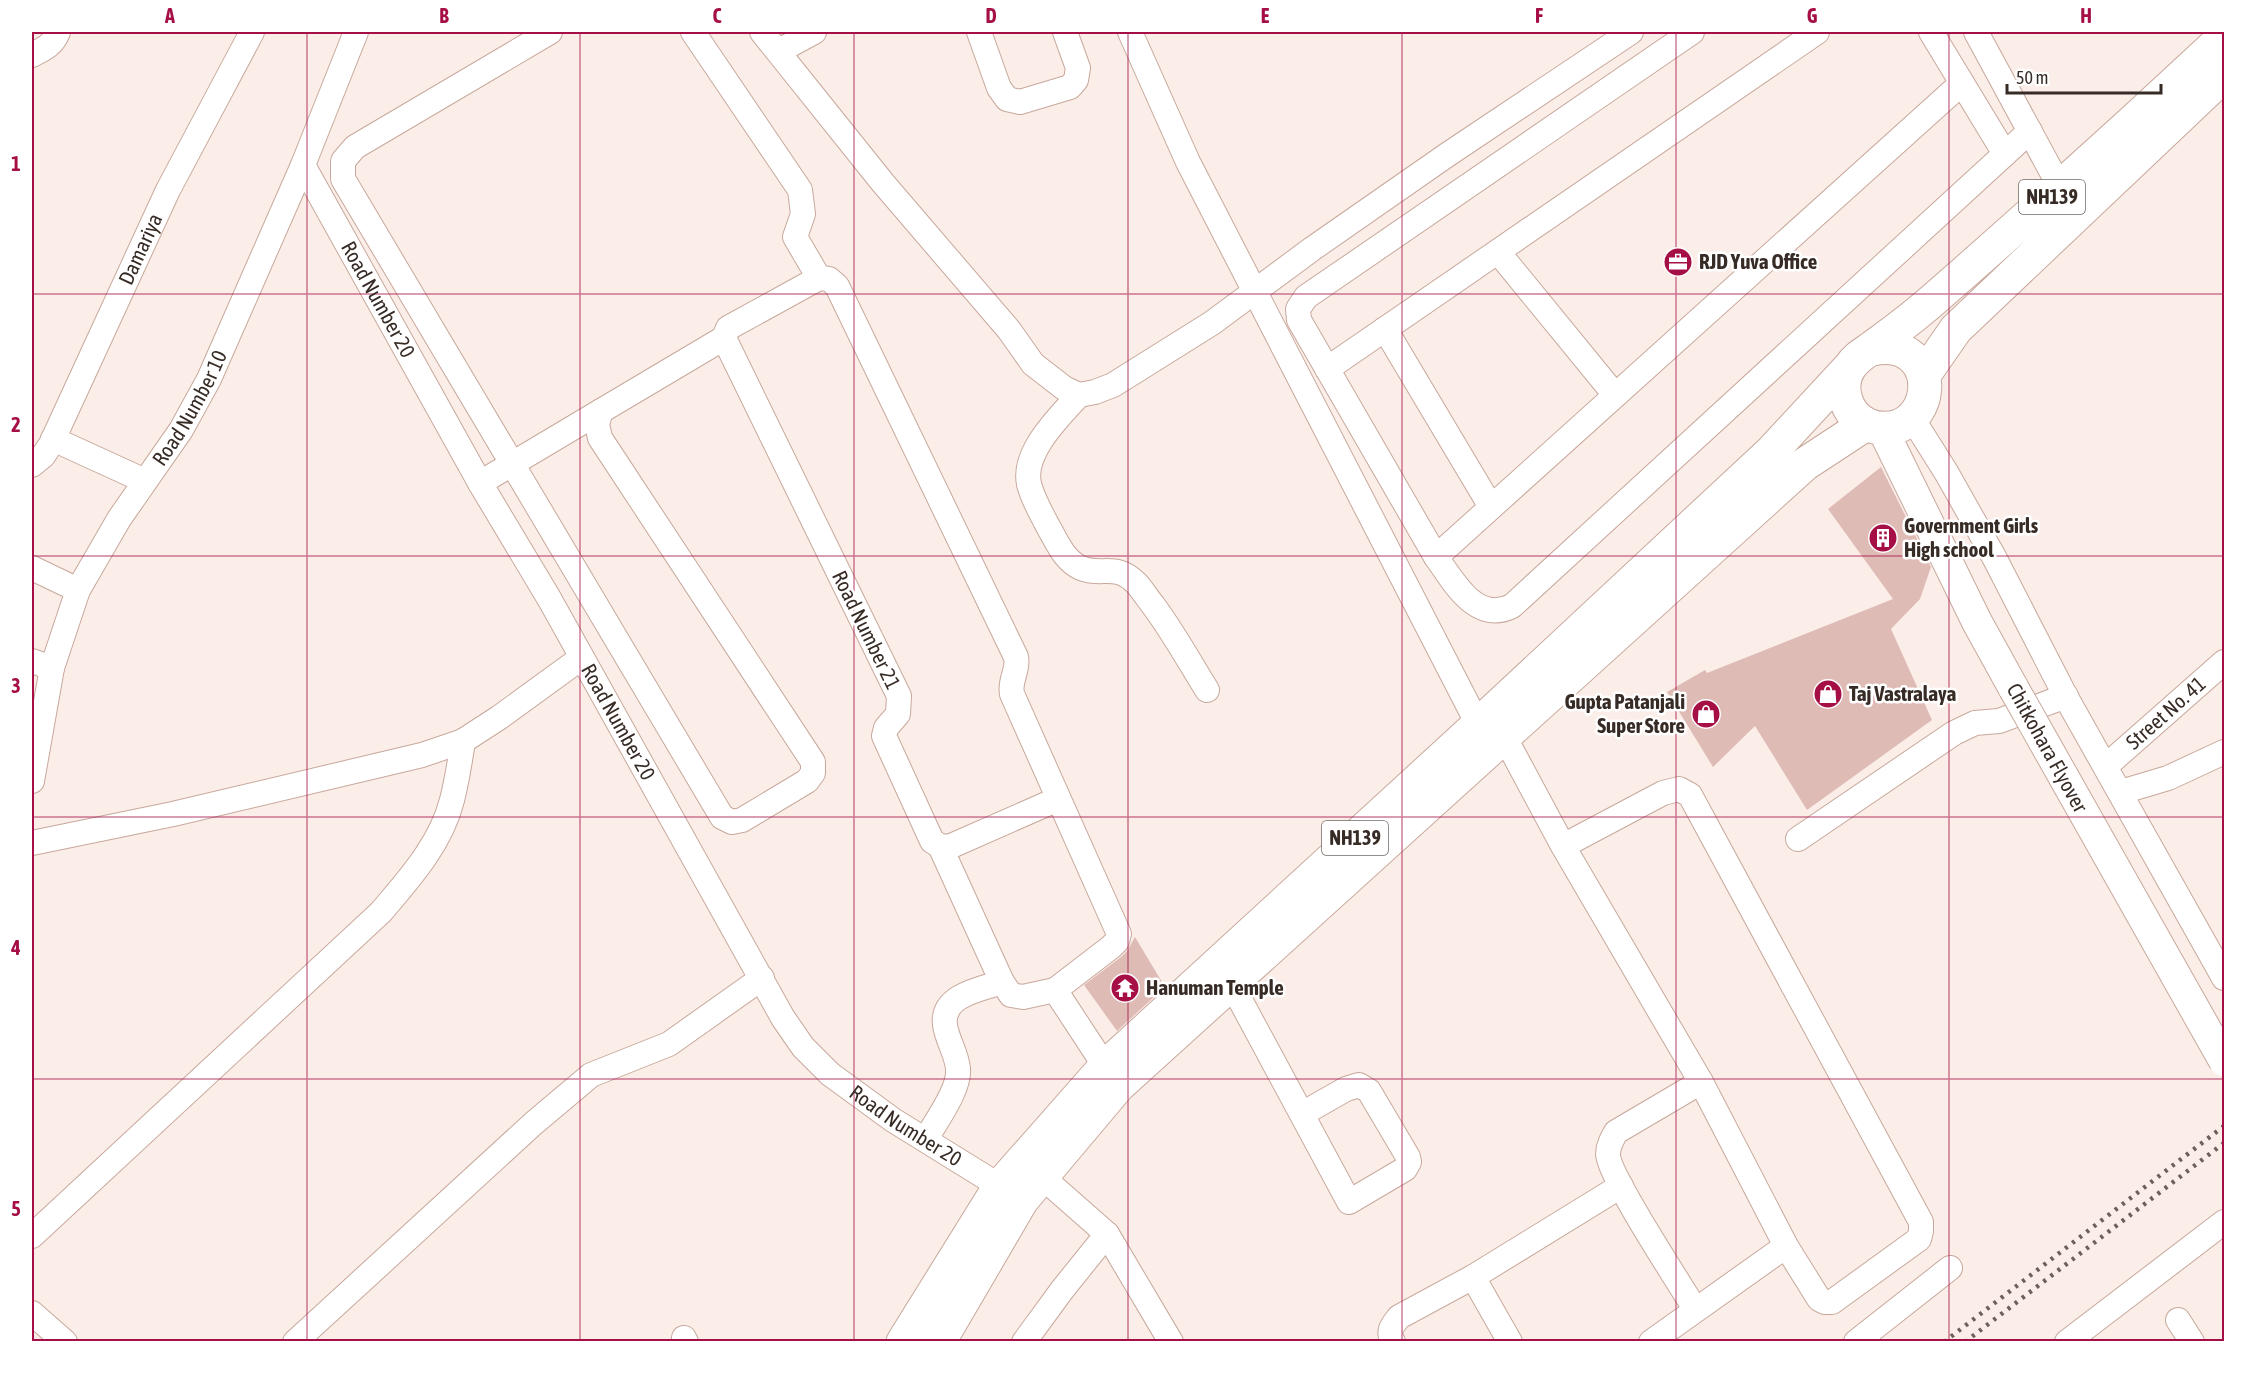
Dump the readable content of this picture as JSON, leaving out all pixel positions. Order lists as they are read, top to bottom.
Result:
{
  "streets": {
    "highway": ["NH139"],
    "main road": ["Chitkohara Flyover"],
    "street": [
      "Damariya",
      "Road Number 20",
      "Road Number 10",
      "Road Number 21",
      "Street No. 41"
    ]
  },
  "crossings": [
    ["NH139", "Road Number 20"],
    ["NH139", "Chitkohara Flyover"],
    ["Road Number 20", "Road Number 10"]
  ],
  "places": {
    "office": ["RJD Yuva Office"],
    "building": ["Government Girls High school"],
    "shop": ["Taj Vastralaya", "Gupta Patanjali Super Store"],
    "temple": ["Hanuman Temple"]
  },
  "scale_bar": "50 m",
  "grid": {
    "columns": [
      "A",
      "B",
      "C",
      "D",
      "E",
      "F",
      "G",
      "H"
    ],
    "rows": [
      "1",
      "2",
      "3",
      "4",
      "5"
    ]
  }
}
